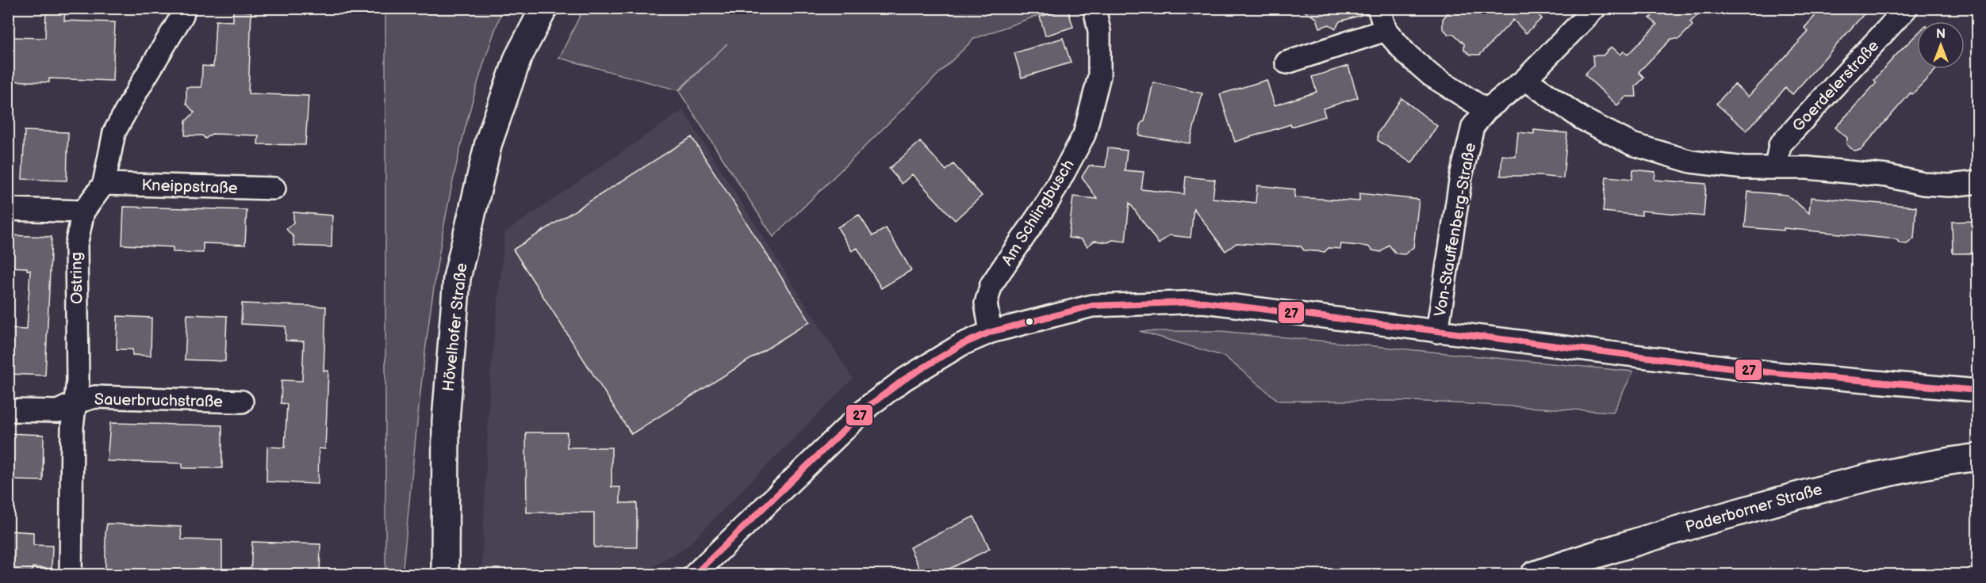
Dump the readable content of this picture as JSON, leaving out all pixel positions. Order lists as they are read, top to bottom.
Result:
{
  "streets": {
    "main road": ["Hövelhofer Straße", "Paderborner Straße"],
    "street": [
      "Goerdelerstraße",
      "Kneippstraße",
      "Am Schlingbusch",
      "Von-Stauffenberg-Straße",
      "Ostring",
      "Sauerbruchstraße"
    ]
  },
  "crossings": [
    ["Kneippstraße", "Ostring"],
    ["Ostring", "Sauerbruchstraße"]
  ],
  "lines": ["transit line 27"],
  "north": "top"
}
